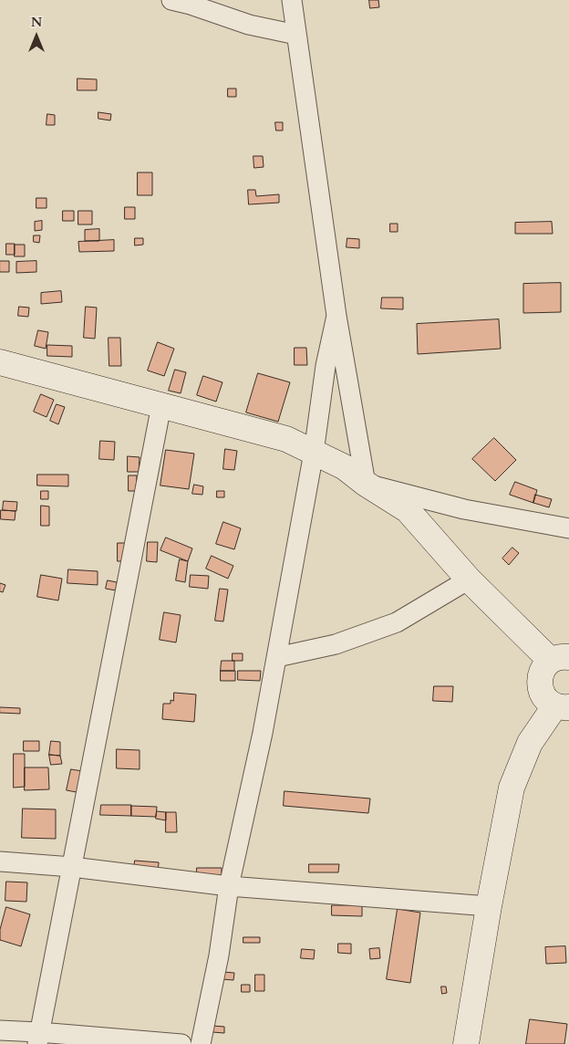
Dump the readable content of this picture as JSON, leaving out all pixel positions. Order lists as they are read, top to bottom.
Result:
{
  "north": "top"
}
